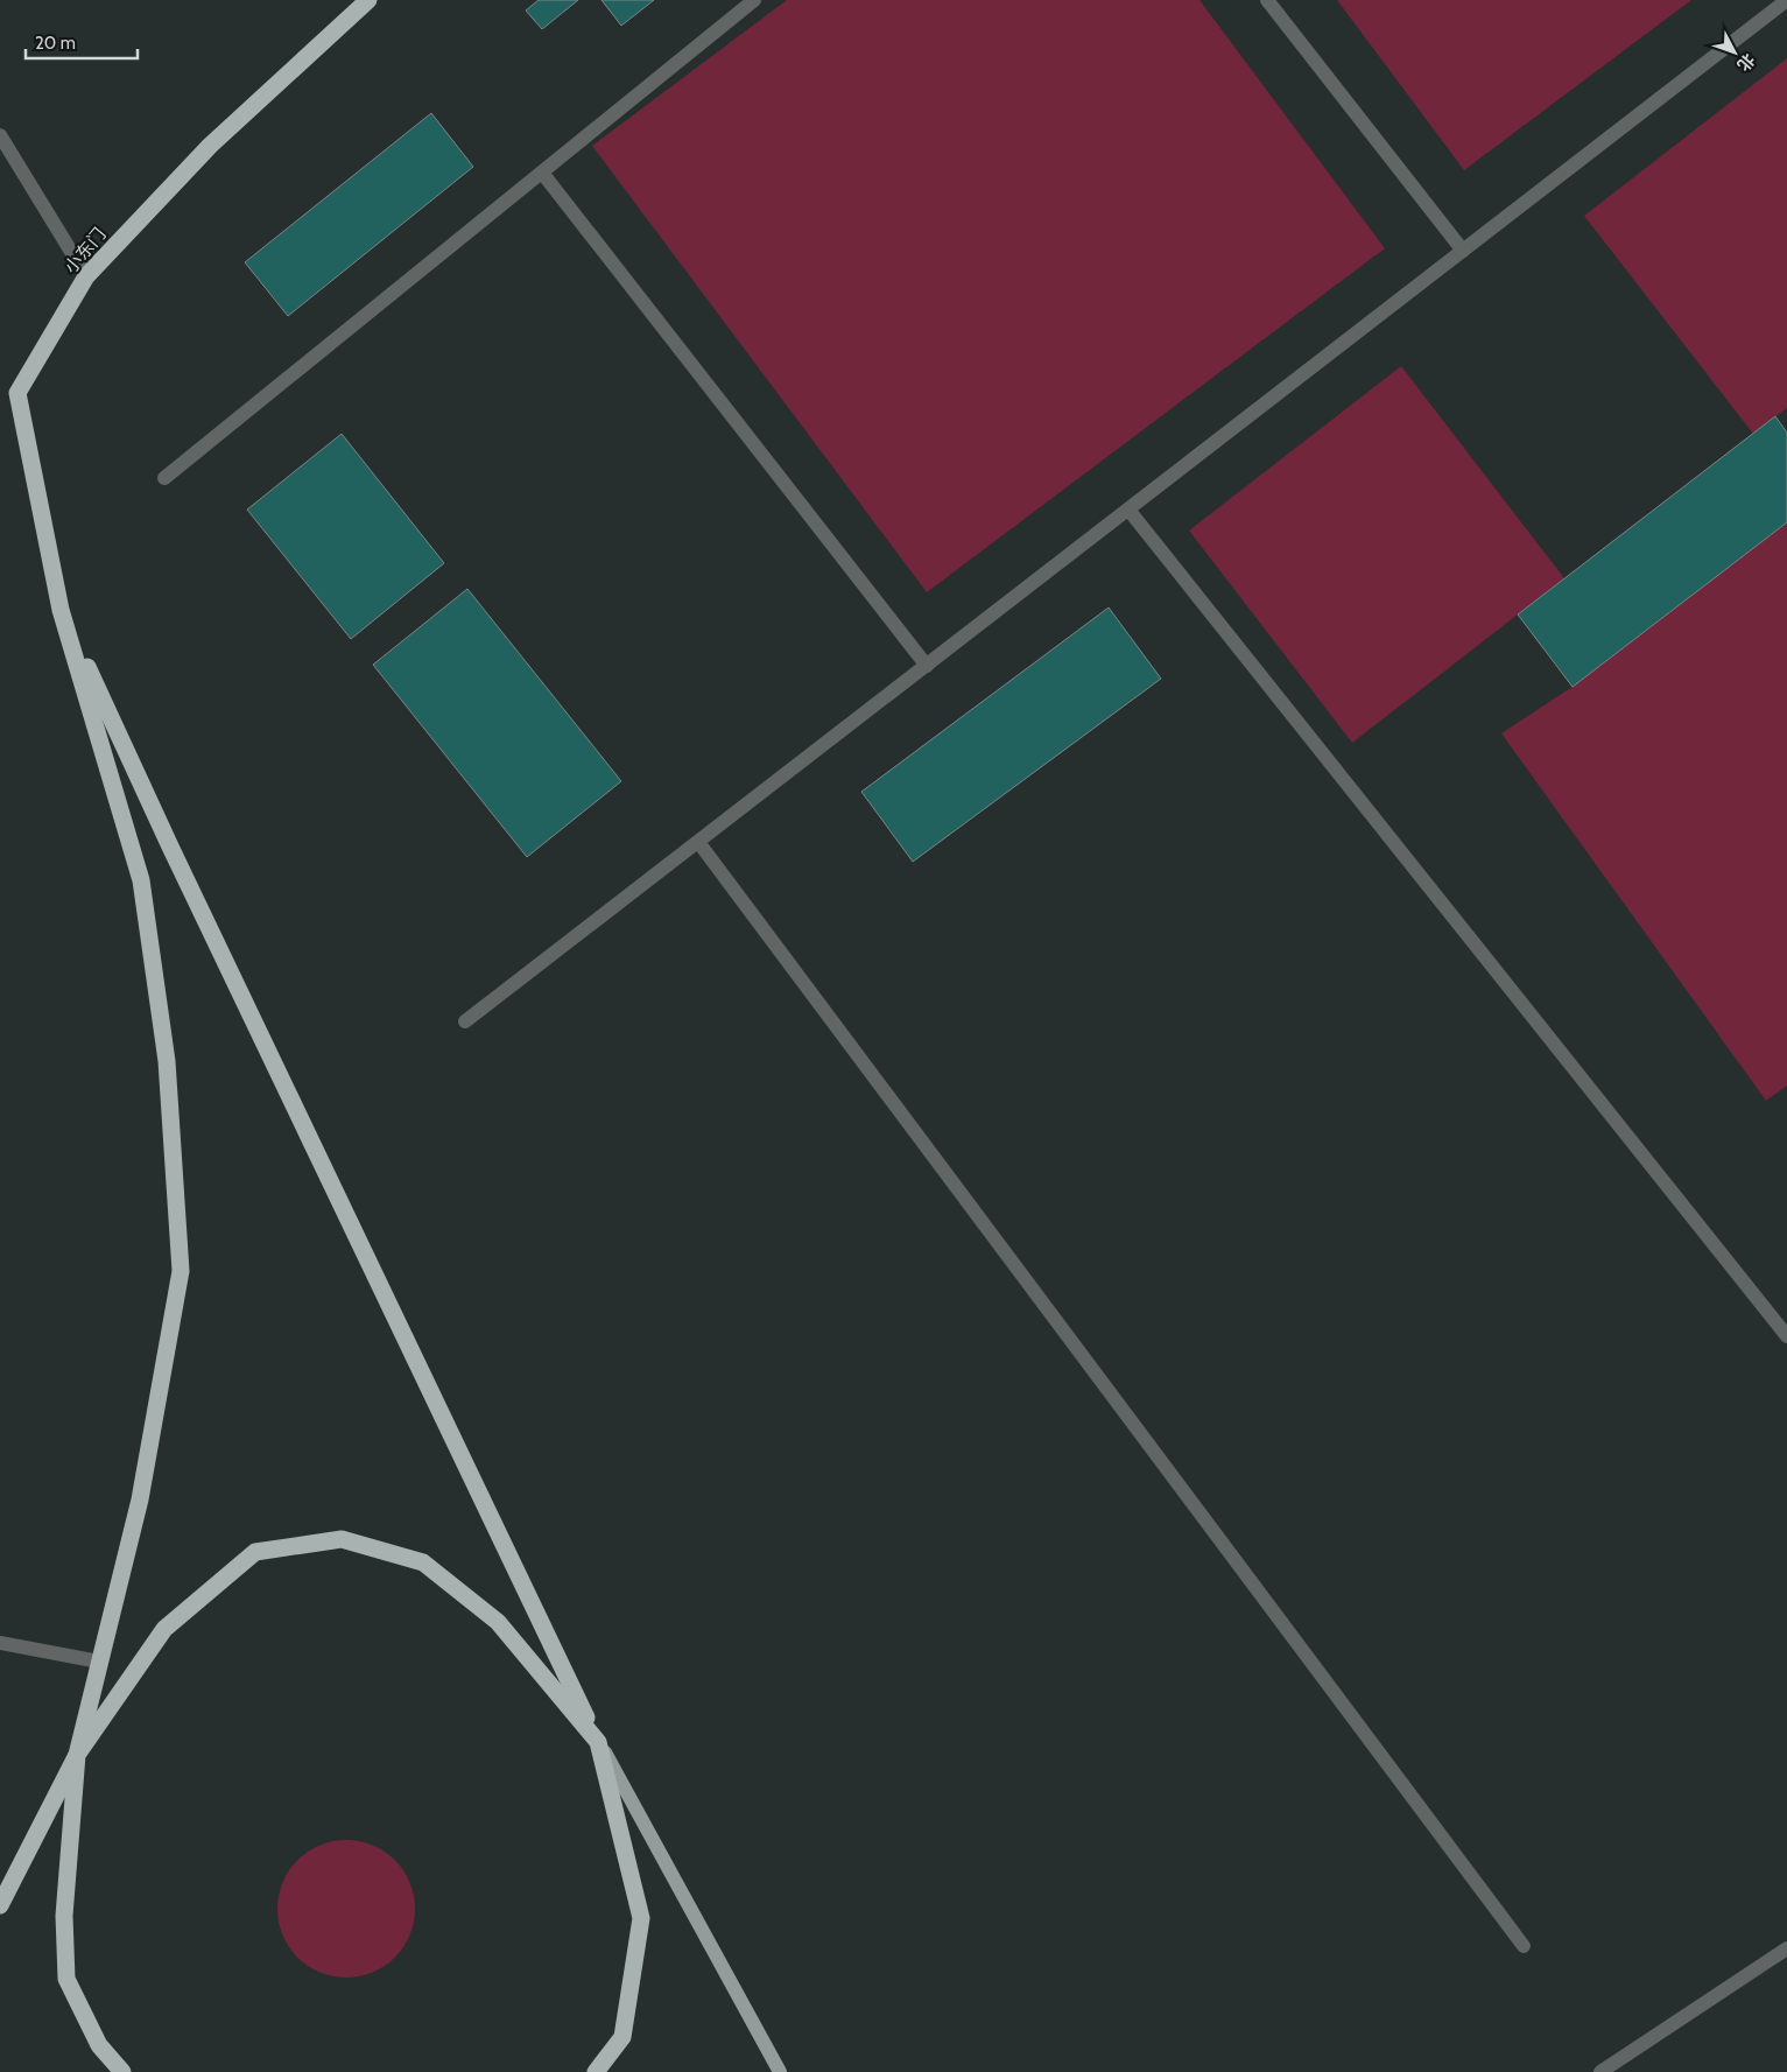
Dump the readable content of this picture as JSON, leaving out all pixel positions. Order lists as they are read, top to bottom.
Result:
{
  "streets": {
    "highway": ["小东门"]
  },
  "scale_bar": "20 m",
  "north": "bottom right"
}
